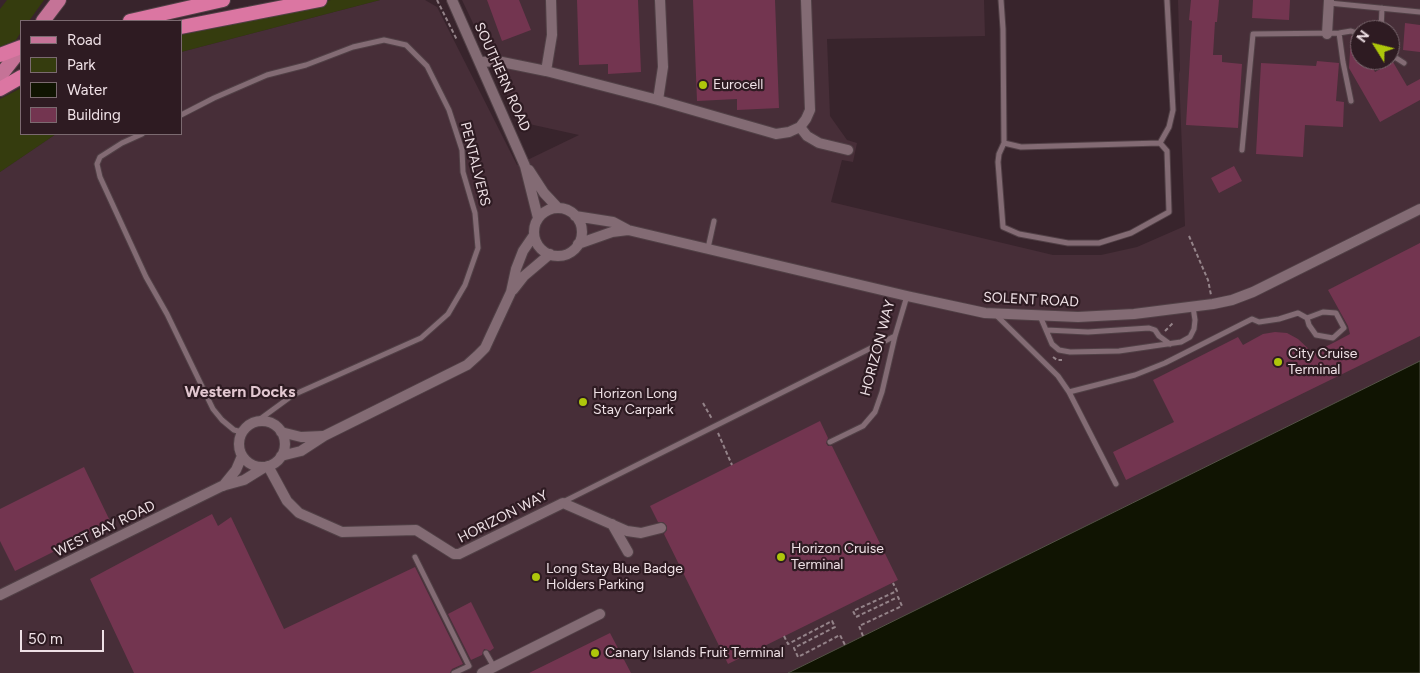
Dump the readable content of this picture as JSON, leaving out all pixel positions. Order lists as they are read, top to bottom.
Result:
{
  "streets": {
    "street": [
      "SOUTHERN ROAD",
      "SOLENT ROAD",
      "HORIZON WAY",
      "WEST BAY ROAD"
    ],
    "lane": ["PENTALVERS"]
  },
  "crossings": [
    ["SOUTHERN ROAD", "SOLENT ROAD"],
    ["PENTALVERS", "HORIZON WAY"],
    ["PENTALVERS", "WEST BAY ROAD"],
    ["SOLENT ROAD", "HORIZON WAY"],
    ["HORIZON WAY", "WEST BAY ROAD"]
  ],
  "districts": ["Western Docks"],
  "places": [
    "Eurocell",
    "City Cruise Terminal",
    "Horizon Long Stay Carpark",
    "Horizon Cruise Terminal",
    "Long Stay Blue Badge Holders Parking",
    "Canary Islands Fruit Terminal"
  ],
  "legend": [
    "Road",
    "Park",
    "Water",
    "Building"
  ],
  "scale_bar": "50 m",
  "north": "top left"
}
